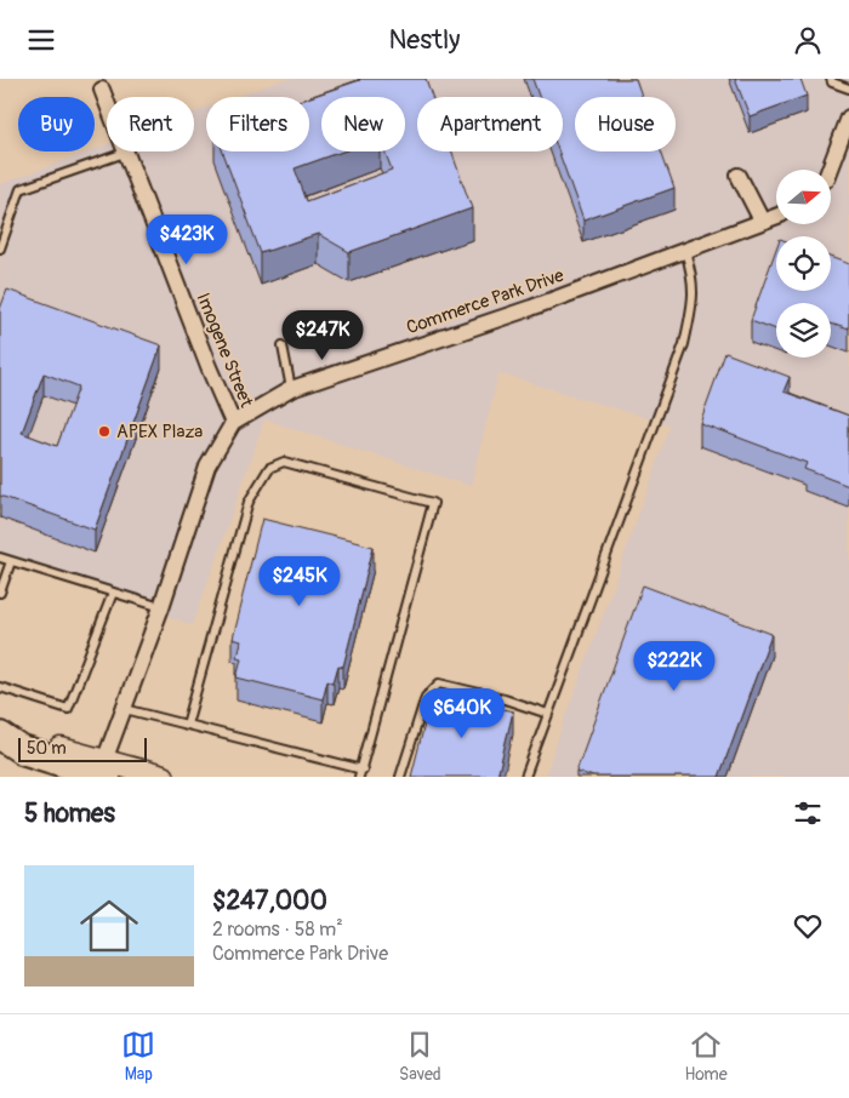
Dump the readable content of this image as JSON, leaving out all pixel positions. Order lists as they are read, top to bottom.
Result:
{
  "streets": {
    "street": ["Commerce Park Drive", "Imogene Street"]
  },
  "crossings": [
    ["Commerce Park Drive", "Imogene Street"]
  ],
  "places": ["APEX Plaza"],
  "scale_bar": "50 m",
  "north": "right",
  "page": {
    "header": "Nestly",
    "chip": [
      "Buy",
      "Rent",
      "Filters",
      "New",
      "Apartment",
      "House"
    ],
    "price": [
      "$423K",
      "$247K",
      "$245K",
      "$222K",
      "$640K"
    ],
    "scale": "50 m",
    "heading": "5 homes",
    "list": [
      {
        "name": "$247,000",
        "note": "2 rooms · 58 m² · Commerce Park Drive"
      }
    ],
    "tabs": ["Map", "Saved", "Home"]
  }
}
